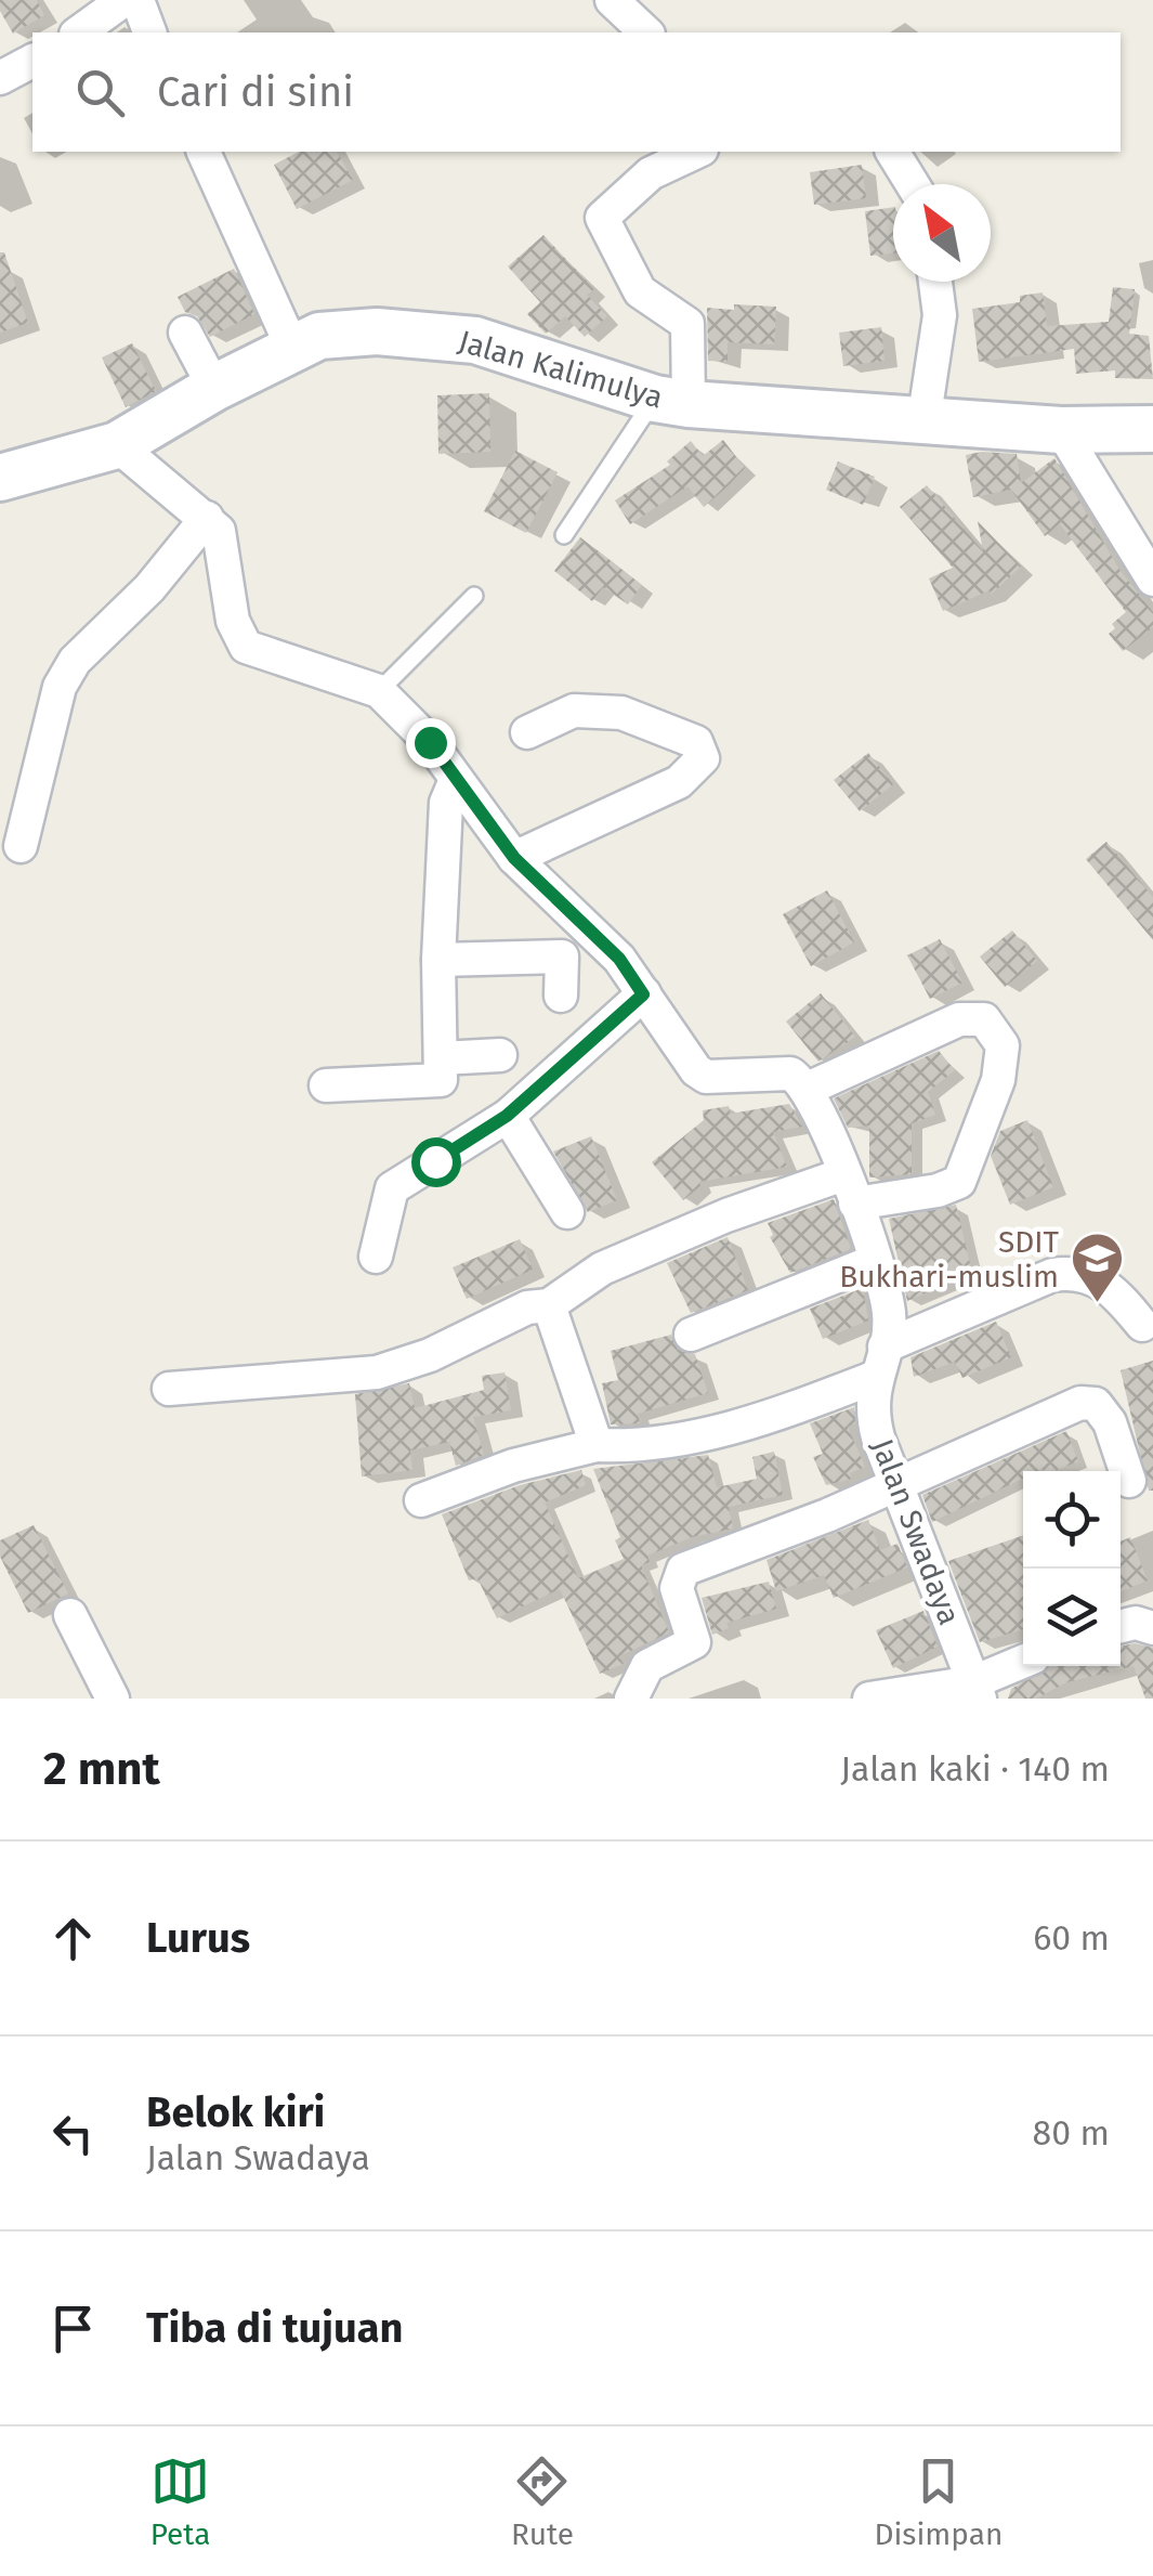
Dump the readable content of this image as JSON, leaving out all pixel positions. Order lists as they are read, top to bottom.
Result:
{
  "streets": {
    "street": ["Jalan Kalimulya", "Jalan Swadaya"]
  },
  "places": {
    "school or university": ["SDIT Bukhari-muslim"]
  },
  "north": "top left",
  "page": {
    "search": "Cari di sini",
    "heading": ["2 mnt", "Jalan kaki · 140 m"],
    "list": [
      ["Lurus", "60 m"],
      ["Belok kiri", "Jalan Swadaya", "80 m"],
      "Tiba di tujuan"
    ],
    "nav": ["Peta", "Rute", "Disimpan"]
  }
}
